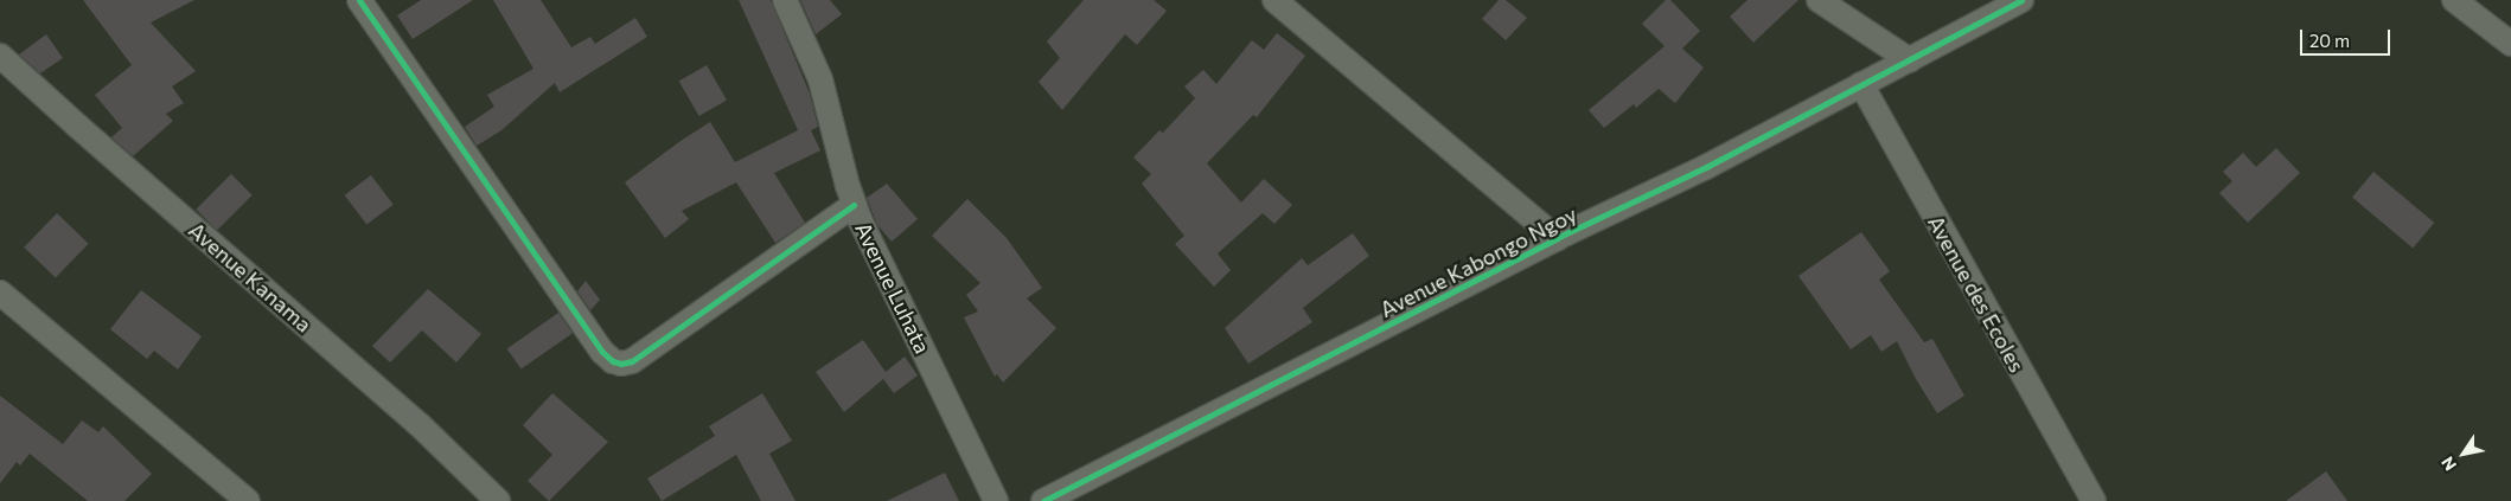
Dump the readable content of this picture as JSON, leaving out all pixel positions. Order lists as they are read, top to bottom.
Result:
{
  "streets": {
    "street": [
      "Avenue Kabongo Ngoy",
      "Avenue Kanama",
      "Avenue Luhata",
      "Avenue des Ecoles"
    ]
  },
  "crossings": [
    ["Avenue Kabongo Ngoy", "Avenue des Ecoles"]
  ],
  "scale_bar": "20 m",
  "north": "bottom left"
}
